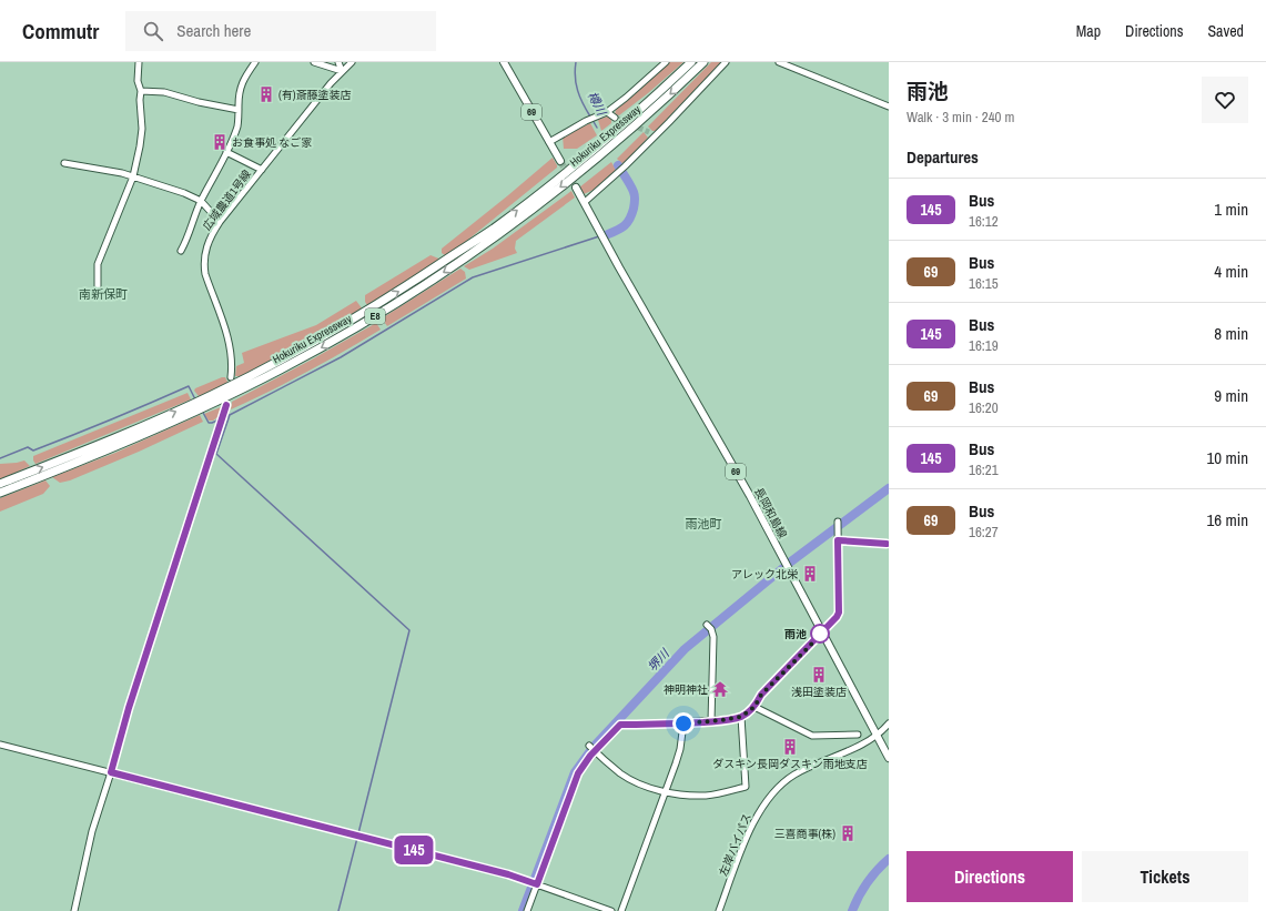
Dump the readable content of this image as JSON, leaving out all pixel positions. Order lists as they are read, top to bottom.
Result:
{
  "streets": {
    "highway": ["Hokuriku Expressway", "E8"],
    "main road": ["69", "長岡和島線"],
    "street": ["広域農道1号線", "左岸バイパス"]
  },
  "crossings": [
    ["長岡和島線", "左岸バイパス"]
  ],
  "districts": ["南新保町", "雨池町"],
  "water": ["樽川", "堺川"],
  "places": {
    "building": [
      "(有)斎藤塗装店",
      "お食事処 なご家",
      "アレック北栄",
      "浅田塗装店",
      "ダスキン長岡ダスキン雨地支店",
      "三喜商事(株)"
    ],
    "other": ["雨池"],
    "temple": ["神明神社"]
  },
  "lines": ["bus line 145"],
  "page": {
    "header": "Commutr",
    "search": "Search here",
    "nav": ["Map", "Directions", "Saved"],
    "on_map": "145",
    "heading": [
      ["雨池", "Walk · 3 min · 240 m"],
      "Departures"
    ],
    "list": [
      {
        "mark": "145",
        "name": "Bus",
        "note": "16:12",
        "value": "1 min"
      },
      {
        "mark": "69",
        "name": "Bus",
        "note": "16:15",
        "value": "4 min"
      },
      {
        "mark": "145",
        "name": "Bus",
        "note": "16:19",
        "value": "8 min"
      },
      {
        "mark": "69",
        "name": "Bus",
        "note": "16:20",
        "value": "9 min"
      },
      {
        "mark": "145",
        "name": "Bus",
        "note": "16:21",
        "value": "10 min"
      },
      {
        "mark": "69",
        "name": "Bus",
        "note": "16:27",
        "value": "16 min"
      }
    ],
    "buttons": ["Directions", "Tickets"]
  }
}
